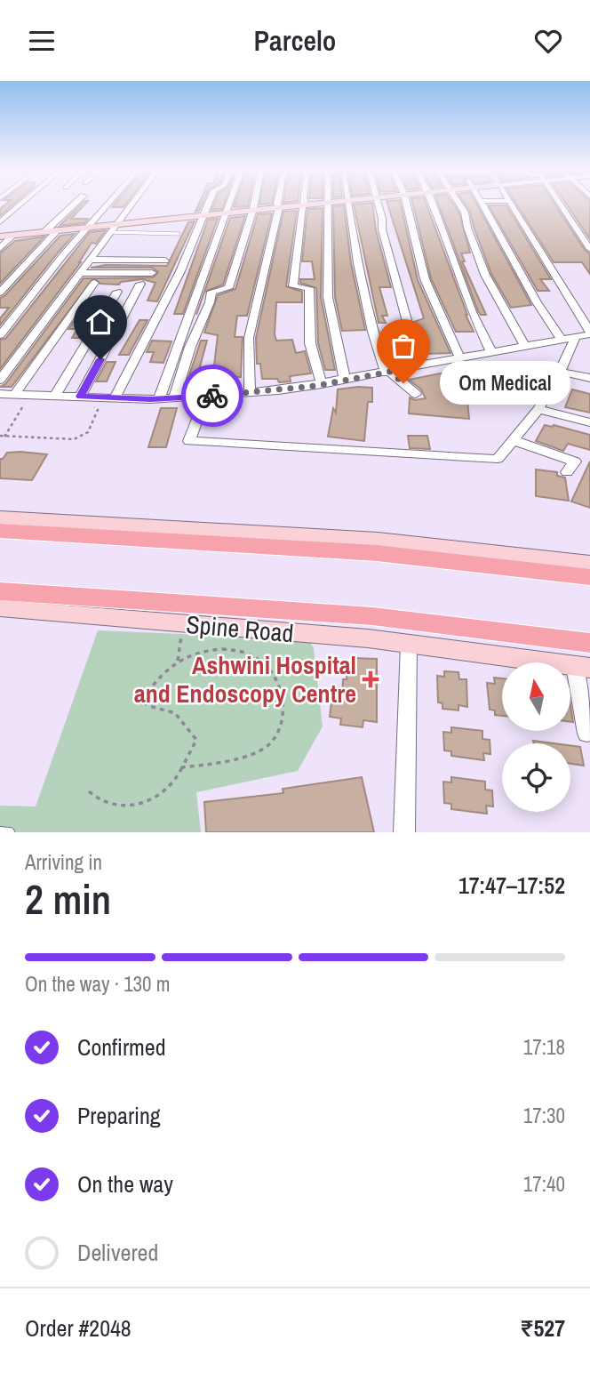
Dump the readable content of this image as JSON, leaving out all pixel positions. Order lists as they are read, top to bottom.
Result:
{
  "streets": {
    "main road": ["Spine Road"]
  },
  "places": {
    "other": ["Om Medical"],
    "health": ["Ashwini Hospital and Endoscopy Centre"]
  },
  "north": "top",
  "page": {
    "header": "Parcelo",
    "bubble": "Om Medical",
    "heading": ["2 min", "Arriving in", "17:47–17:52"],
    "panel": ["Order #2048", "₹527"],
    "bar": "On the way · 130 m",
    "list": [
      ["Confirmed", "17:18"],
      ["Preparing", "17:30"],
      ["On the way", "17:40"],
      "Delivered"
    ]
  }
}
